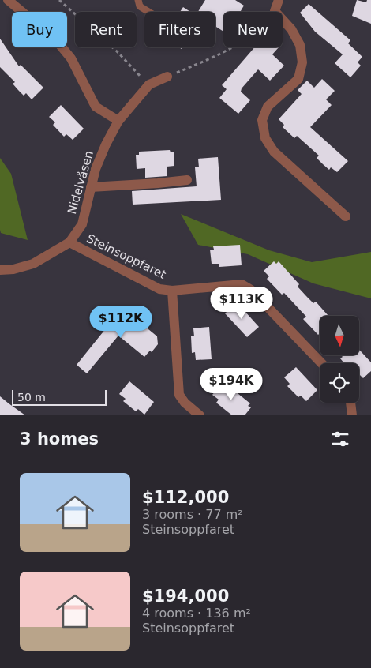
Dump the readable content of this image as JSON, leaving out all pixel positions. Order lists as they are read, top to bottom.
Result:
{
  "streets": {
    "street": ["Nidelvåsen", "Steinsoppfaret"]
  },
  "crossings": [
    ["Nidelvåsen", "Steinsoppfaret"]
  ],
  "scale_bar": "50 m",
  "north": "bottom",
  "page": {
    "chip": [
      "Buy",
      "Rent",
      "Filters",
      "New"
    ],
    "price": ["$113K", "$112K", "$194K"],
    "scale": "50 m",
    "heading": "3 homes",
    "list": [
      {
        "name": "$112,000",
        "note": "3 rooms · 77 m² · Steinsoppfaret"
      },
      {
        "name": "$194,000",
        "note": "4 rooms · 136 m² · Steinsoppfaret"
      }
    ]
  }
}
